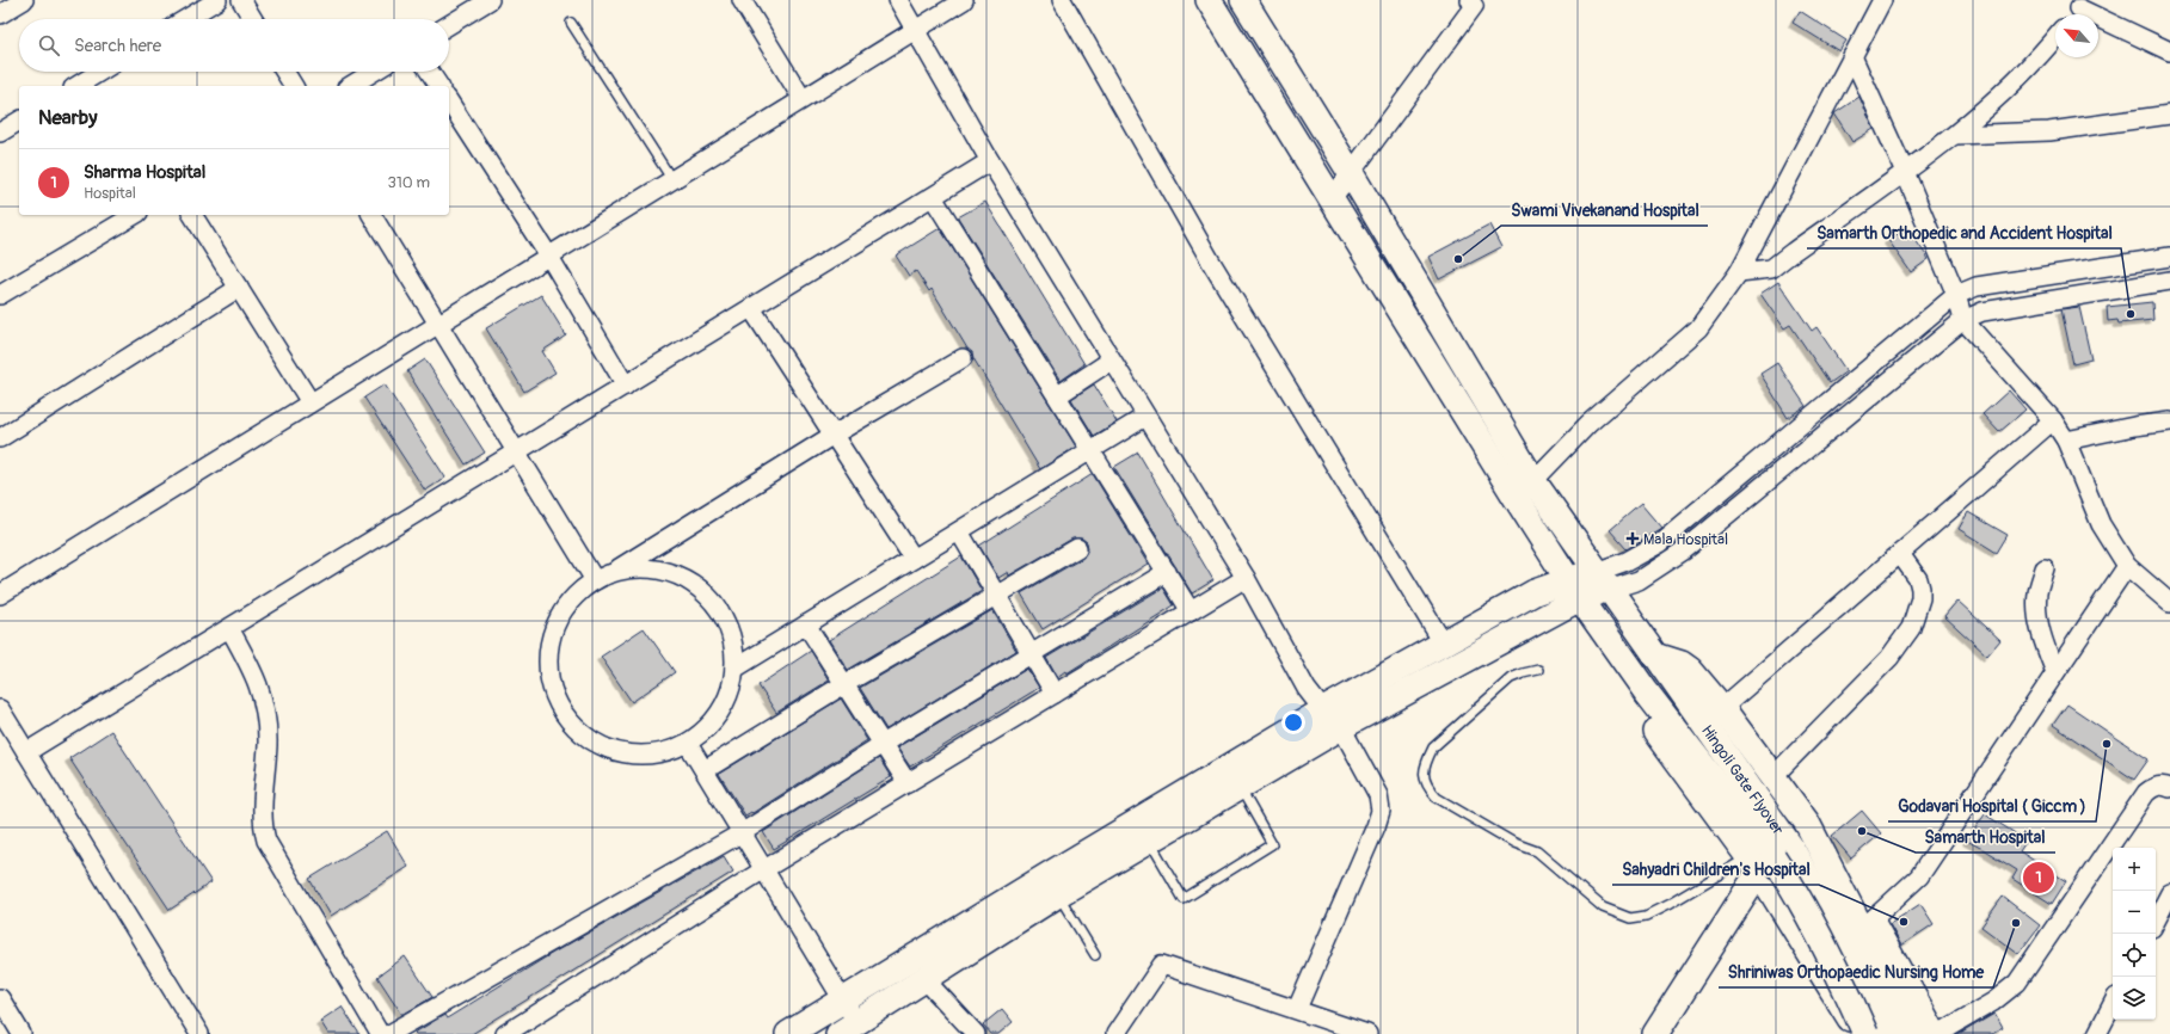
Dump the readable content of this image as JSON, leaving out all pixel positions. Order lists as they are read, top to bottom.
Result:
{
  "streets": {
    "main road": ["Hingoli Gate Flyover"]
  },
  "places": {
    "other": [
      "Swami Vivekanand Hospital",
      "Samarth Orthopedic and Accident Hospital",
      "Godavari Hospital ( Giccm )",
      "Samarth Hospital",
      "Sahyadri Children's Hospital",
      "Shriniwas Orthopaedic Nursing Home"
    ],
    "health": ["Mala Hospital"]
  },
  "north": "top left",
  "page": {
    "search": "Search here",
    "heading": "Nearby",
    "list": [
      {
        "mark": "1",
        "name": "Sharma Hospital",
        "note": "Hospital",
        "value": "310 m"
      }
    ],
    "map_buttons": ["+", "−"],
    "pins": "1"
  }
}
